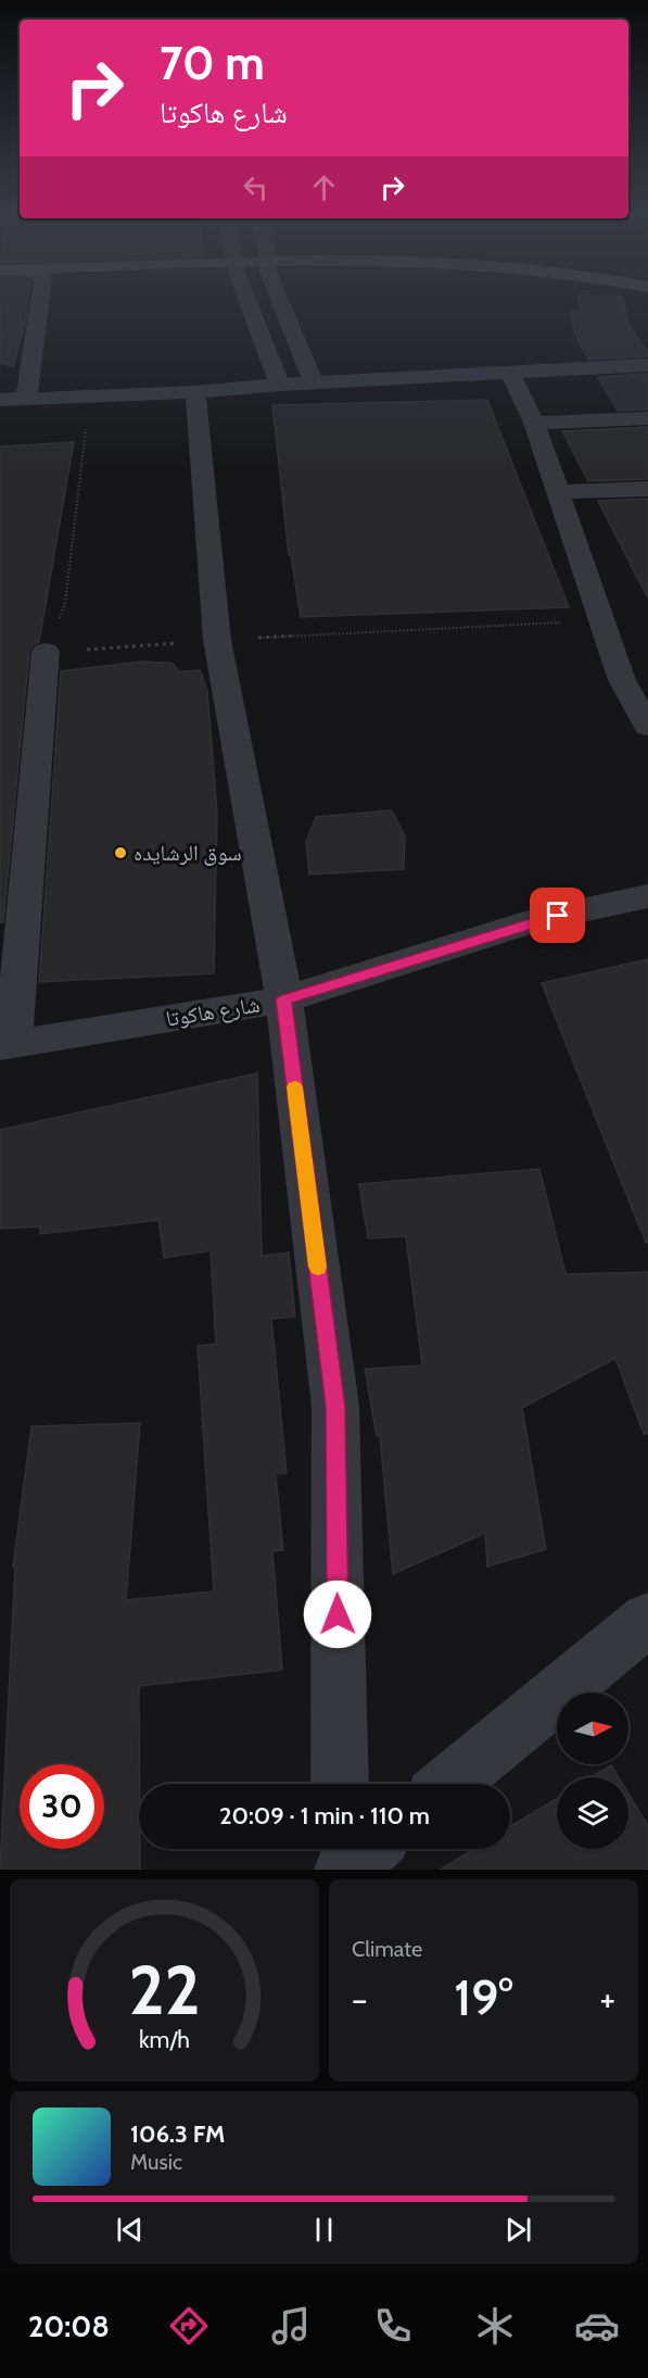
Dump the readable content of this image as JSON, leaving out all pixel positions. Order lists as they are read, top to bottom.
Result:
{
  "streets": {
    "street": ["شارع هاكوتا"]
  },
  "places": ["سوق الرشايده"],
  "north": "right",
  "page": {
    "turn": ["70 m", "شارع هاكوتا"],
    "limit": "30",
    "trip": "20:09 · 1 min · 110 m",
    "tile": "Climate",
    "heat": ["−", "19°", "+"],
    "song": ["106.3 FM", "Music"],
    "tabs": "20:08",
    "gauge": ["22", "km/h"]
  }
}
